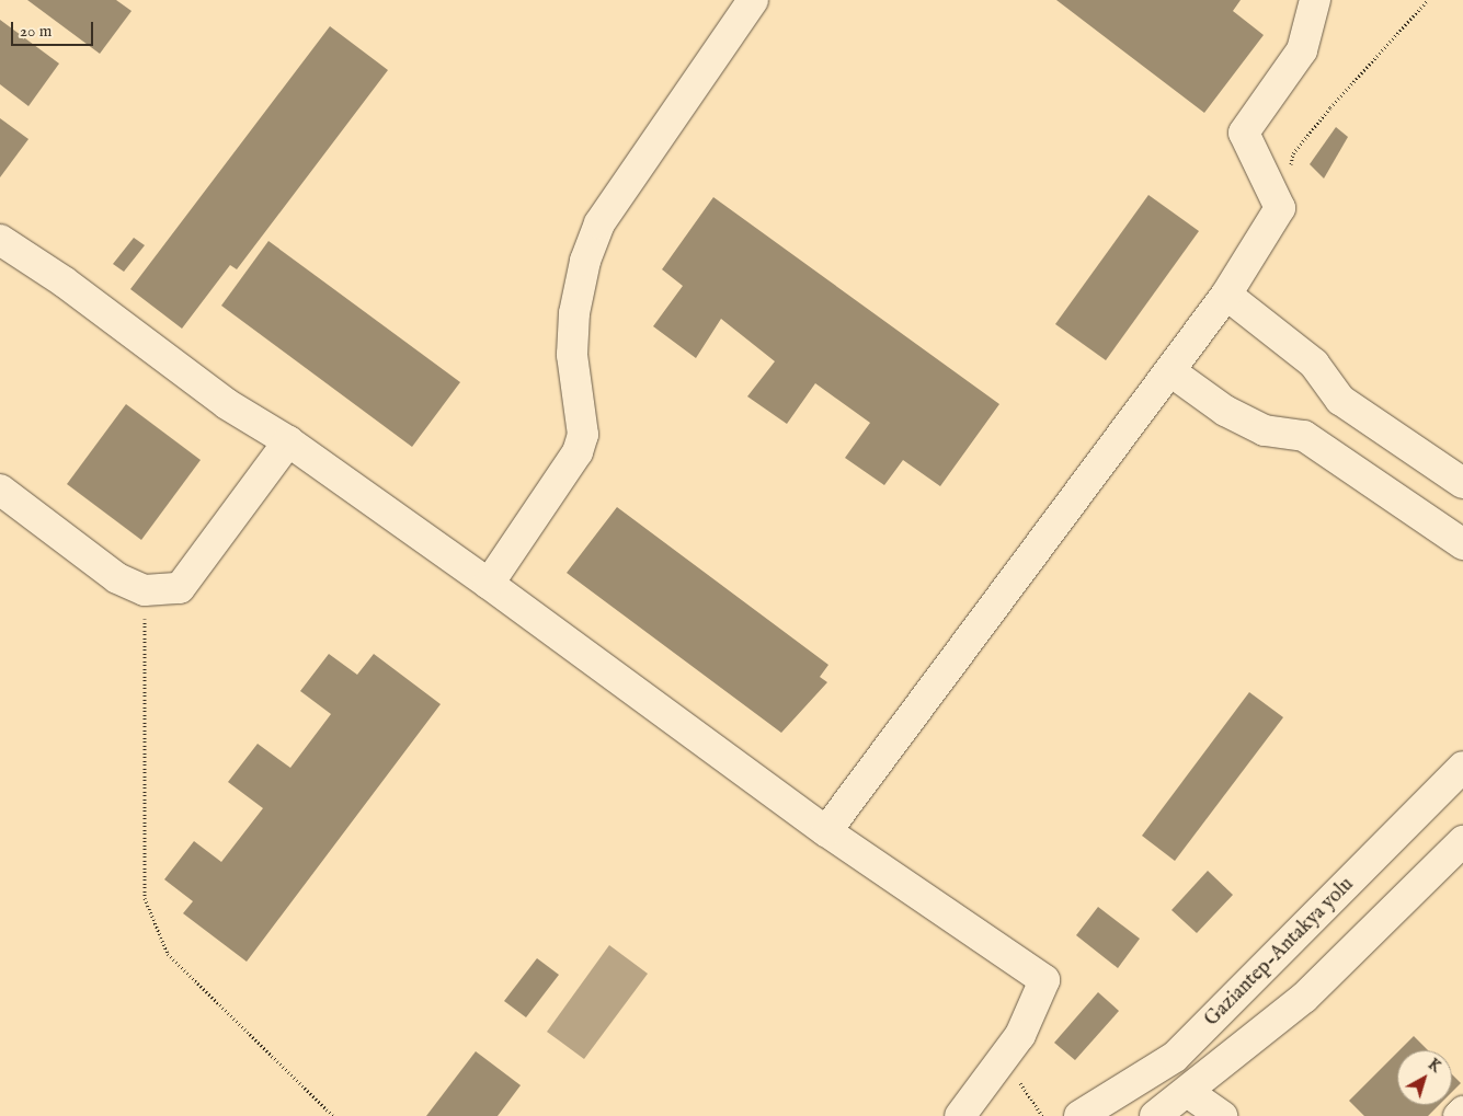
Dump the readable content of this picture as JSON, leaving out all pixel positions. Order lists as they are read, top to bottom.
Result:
{
  "streets": {
    "street": ["Gaziantep-Antakya yolu"]
  },
  "scale_bar": "20 m",
  "north": "top right"
}
